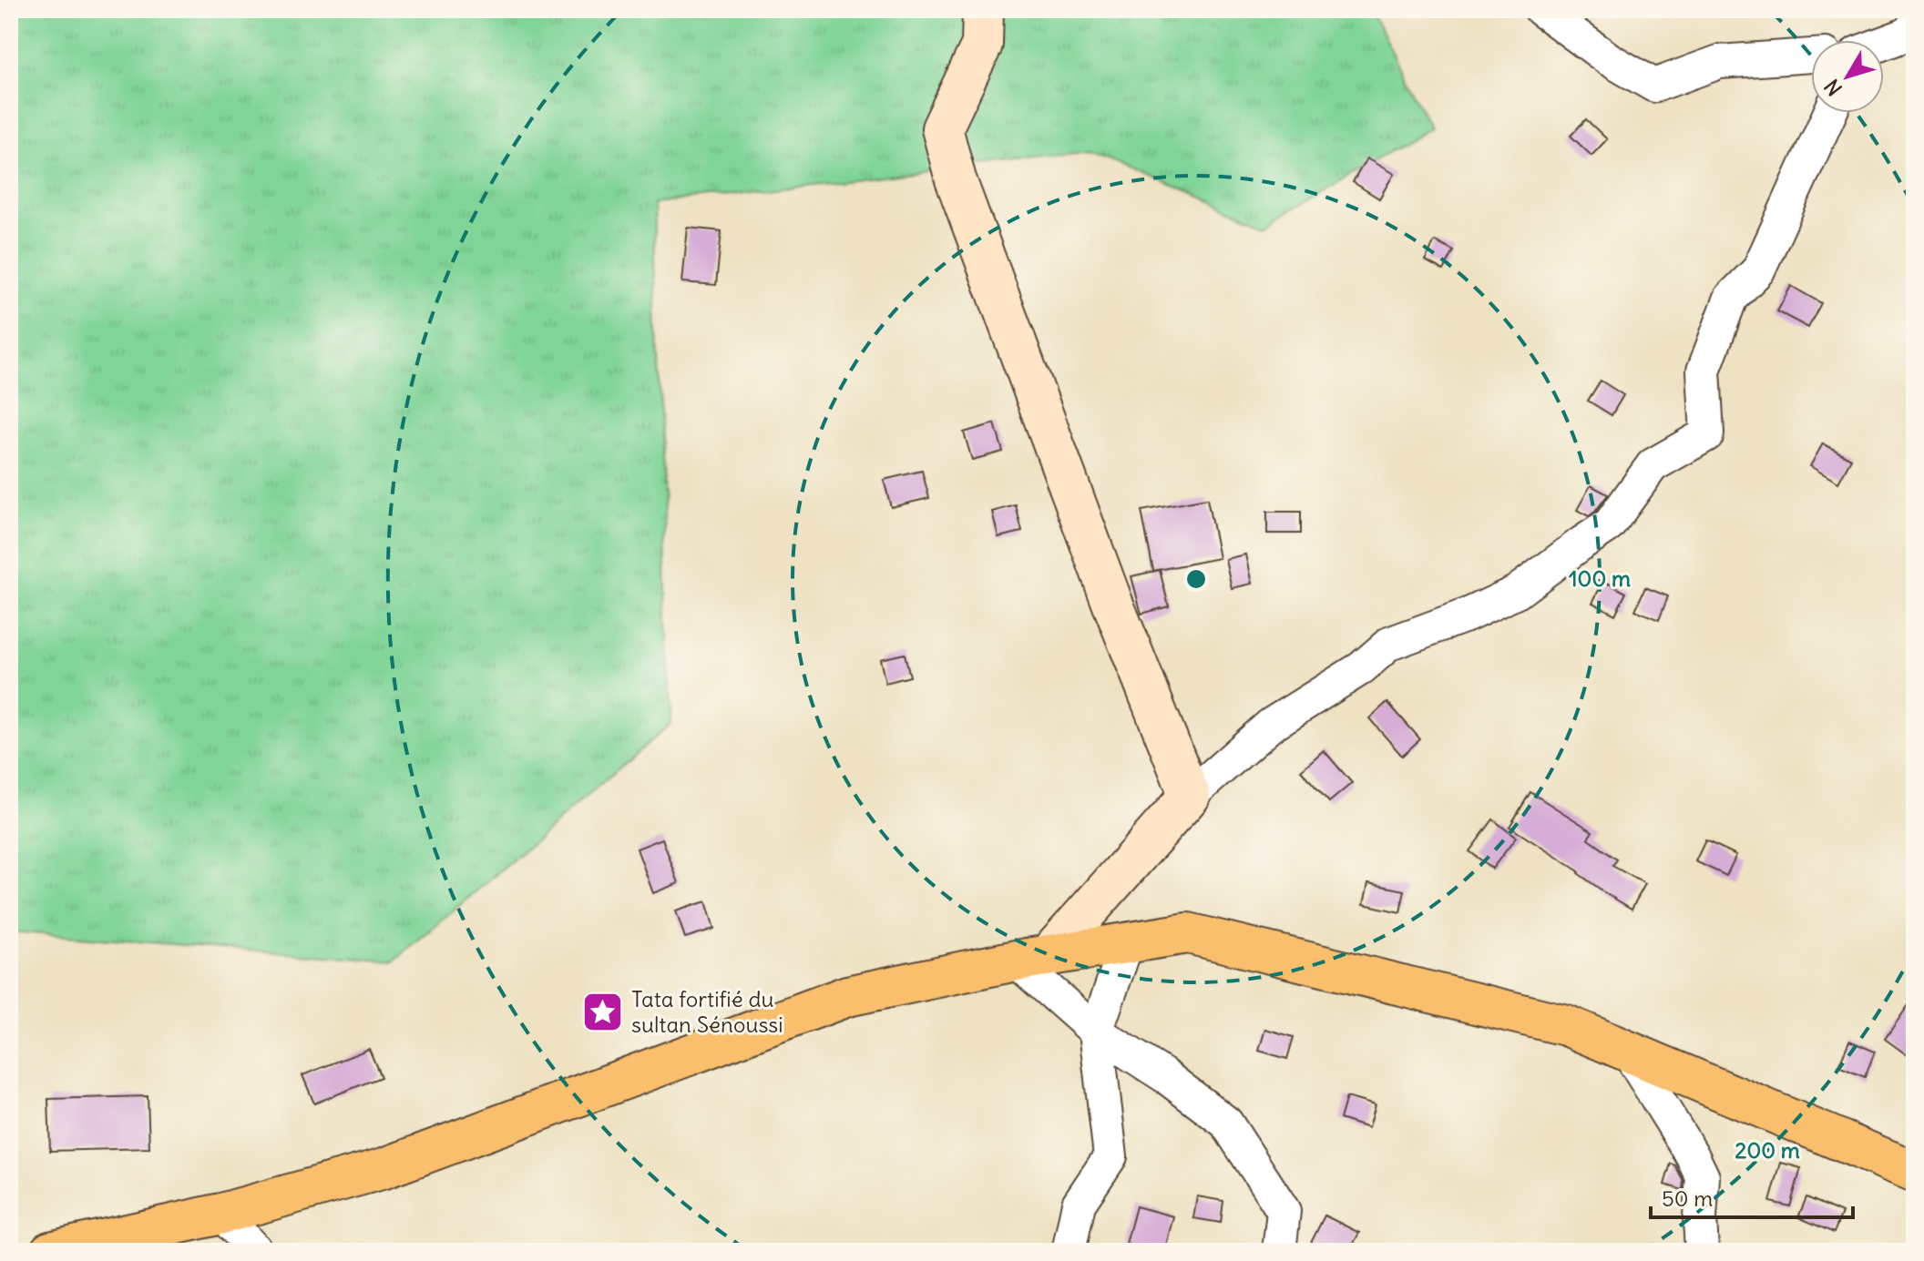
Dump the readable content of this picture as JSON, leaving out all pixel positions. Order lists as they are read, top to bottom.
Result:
{
  "places": {
    "place": ["Tata fortifié du sultan Sénoussi"]
  },
  "scale_bar": "50 m",
  "north": "bottom left",
  "rings": ["100 m", "200 m"]
}
